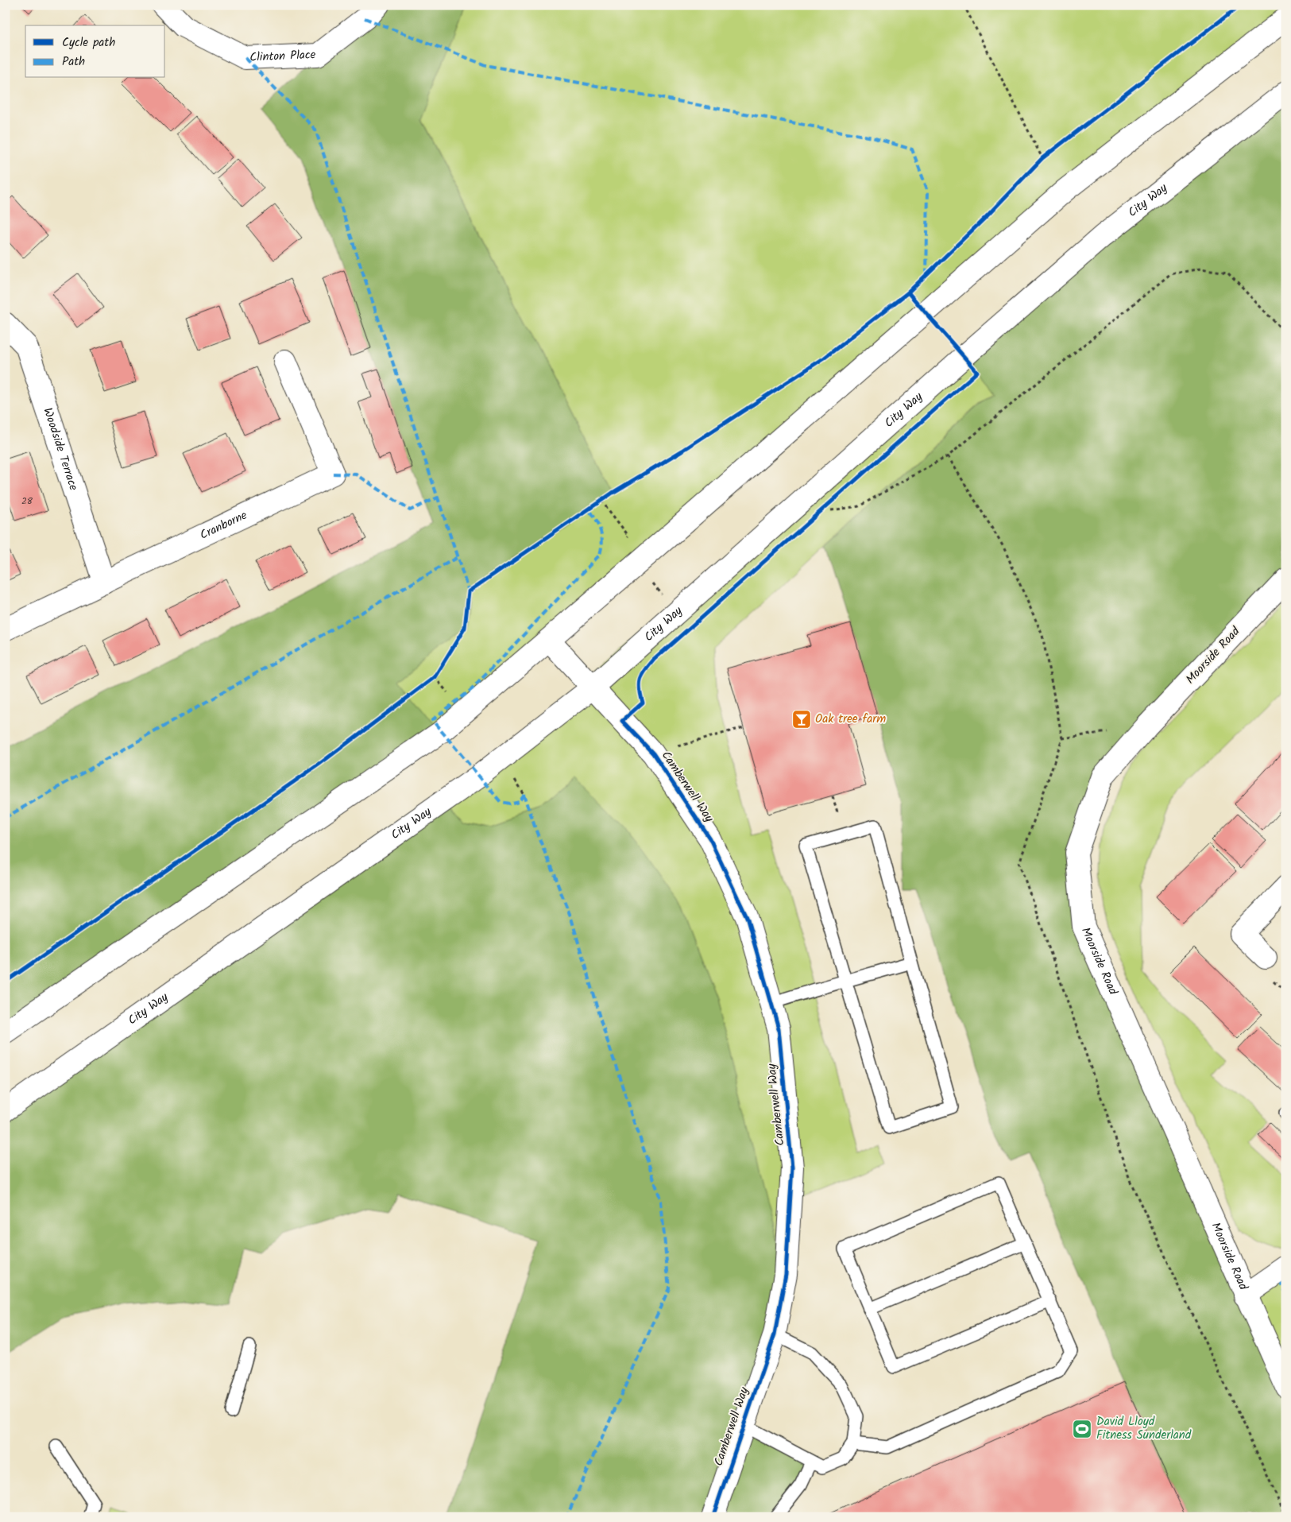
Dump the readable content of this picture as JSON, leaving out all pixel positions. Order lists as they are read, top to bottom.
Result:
{
  "streets": {
    "main road": [
      "Clinton Place",
      "City Way",
      "Woodside Terrace",
      "Cranborne",
      "Moorside Road",
      "Camberwell Way"
    ]
  },
  "crossings": [
    ["City Way", "Camberwell Way"],
    ["Woodside Terrace", "Cranborne"]
  ],
  "places": {
    "bar": ["Oak tree farm"],
    "sports": ["David Lloyd Fitness Sunderland"]
  },
  "house_numbers": ["28"],
  "legend": ["Cycle path", "Path"]
}
